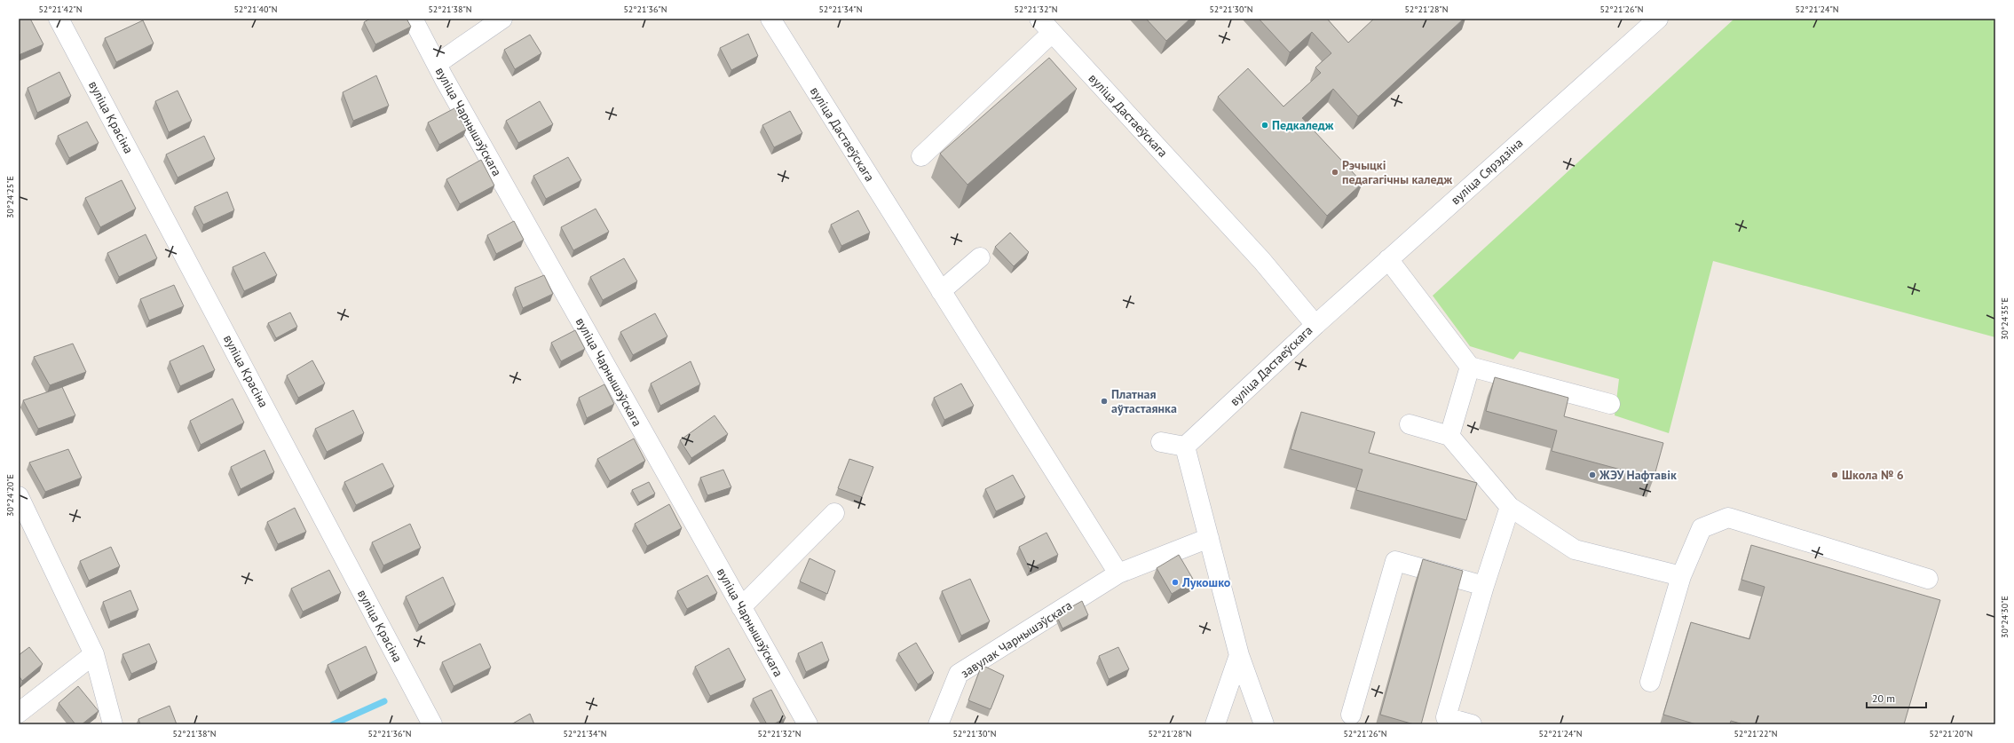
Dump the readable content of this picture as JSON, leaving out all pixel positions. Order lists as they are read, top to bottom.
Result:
{
  "streets": {
    "street": [
      "вуліца Дастаеўскага",
      "вуліца Красіна",
      "вуліца Чарнышэўскага",
      "вуліца Сярэдзіна",
      "завулак Чарнышэўскага"
    ]
  },
  "crossings": [
    ["вуліца Дастаеўскага", "вуліца Сярэдзіна"],
    ["вуліца Дастаеўскага", "завулак Чарнышэўскага"]
  ],
  "places": [
    "Педкаледж",
    "Рэчыцкі педагагічны каледж",
    "Платная аўтастаянка",
    "ЖЭУ Нафтавік",
    "Школа № 6",
    "Лукошко"
  ],
  "scale_bar": "20 m",
  "coordinates": [
    "52°21'42\"N",
    "52°21'40\"N",
    "52°21'38\"N",
    "52°21'36\"N",
    "52°21'34\"N",
    "52°21'32\"N",
    "52°21'30\"N",
    "52°21'28\"N",
    "52°21'26\"N",
    "52°21'24\"N",
    "30°24'25\"E",
    "30°24'35\"E",
    "30°24'20\"E",
    "30°24'30\"E",
    "52°21'22\"N",
    "52°21'20\"N"
  ]
}
